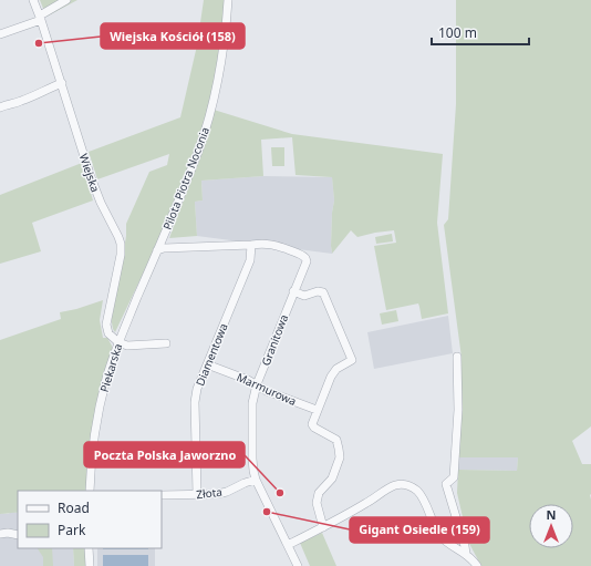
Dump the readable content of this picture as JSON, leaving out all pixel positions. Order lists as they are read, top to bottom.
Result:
{
  "streets": {
    "street": [
      "Wiejska",
      "Pilota Piotra Noconia",
      "Granitowa",
      "Diamentowa",
      "Piekarska",
      "Marmurowa",
      "Złota"
    ]
  },
  "crossings": [
    ["Wiejska", "Piekarska"],
    ["Pilota Piotra Noconia", "Granitowa"],
    ["Pilota Piotra Noconia", "Piekarska"],
    ["Granitowa", "Diamentowa"],
    ["Granitowa", "Piekarska"],
    ["Granitowa", "Marmurowa"],
    ["Granitowa", "Złota"],
    ["Diamentowa", "Marmurowa"],
    ["Diamentowa", "Złota"]
  ],
  "places": ["Wiejska Kościół (158)", "Poczta Polska Jaworzno", "Gigant Osiedle (159)"],
  "legend": ["Road", "Park"],
  "scale_bar": "100 m",
  "north": "top"
}
